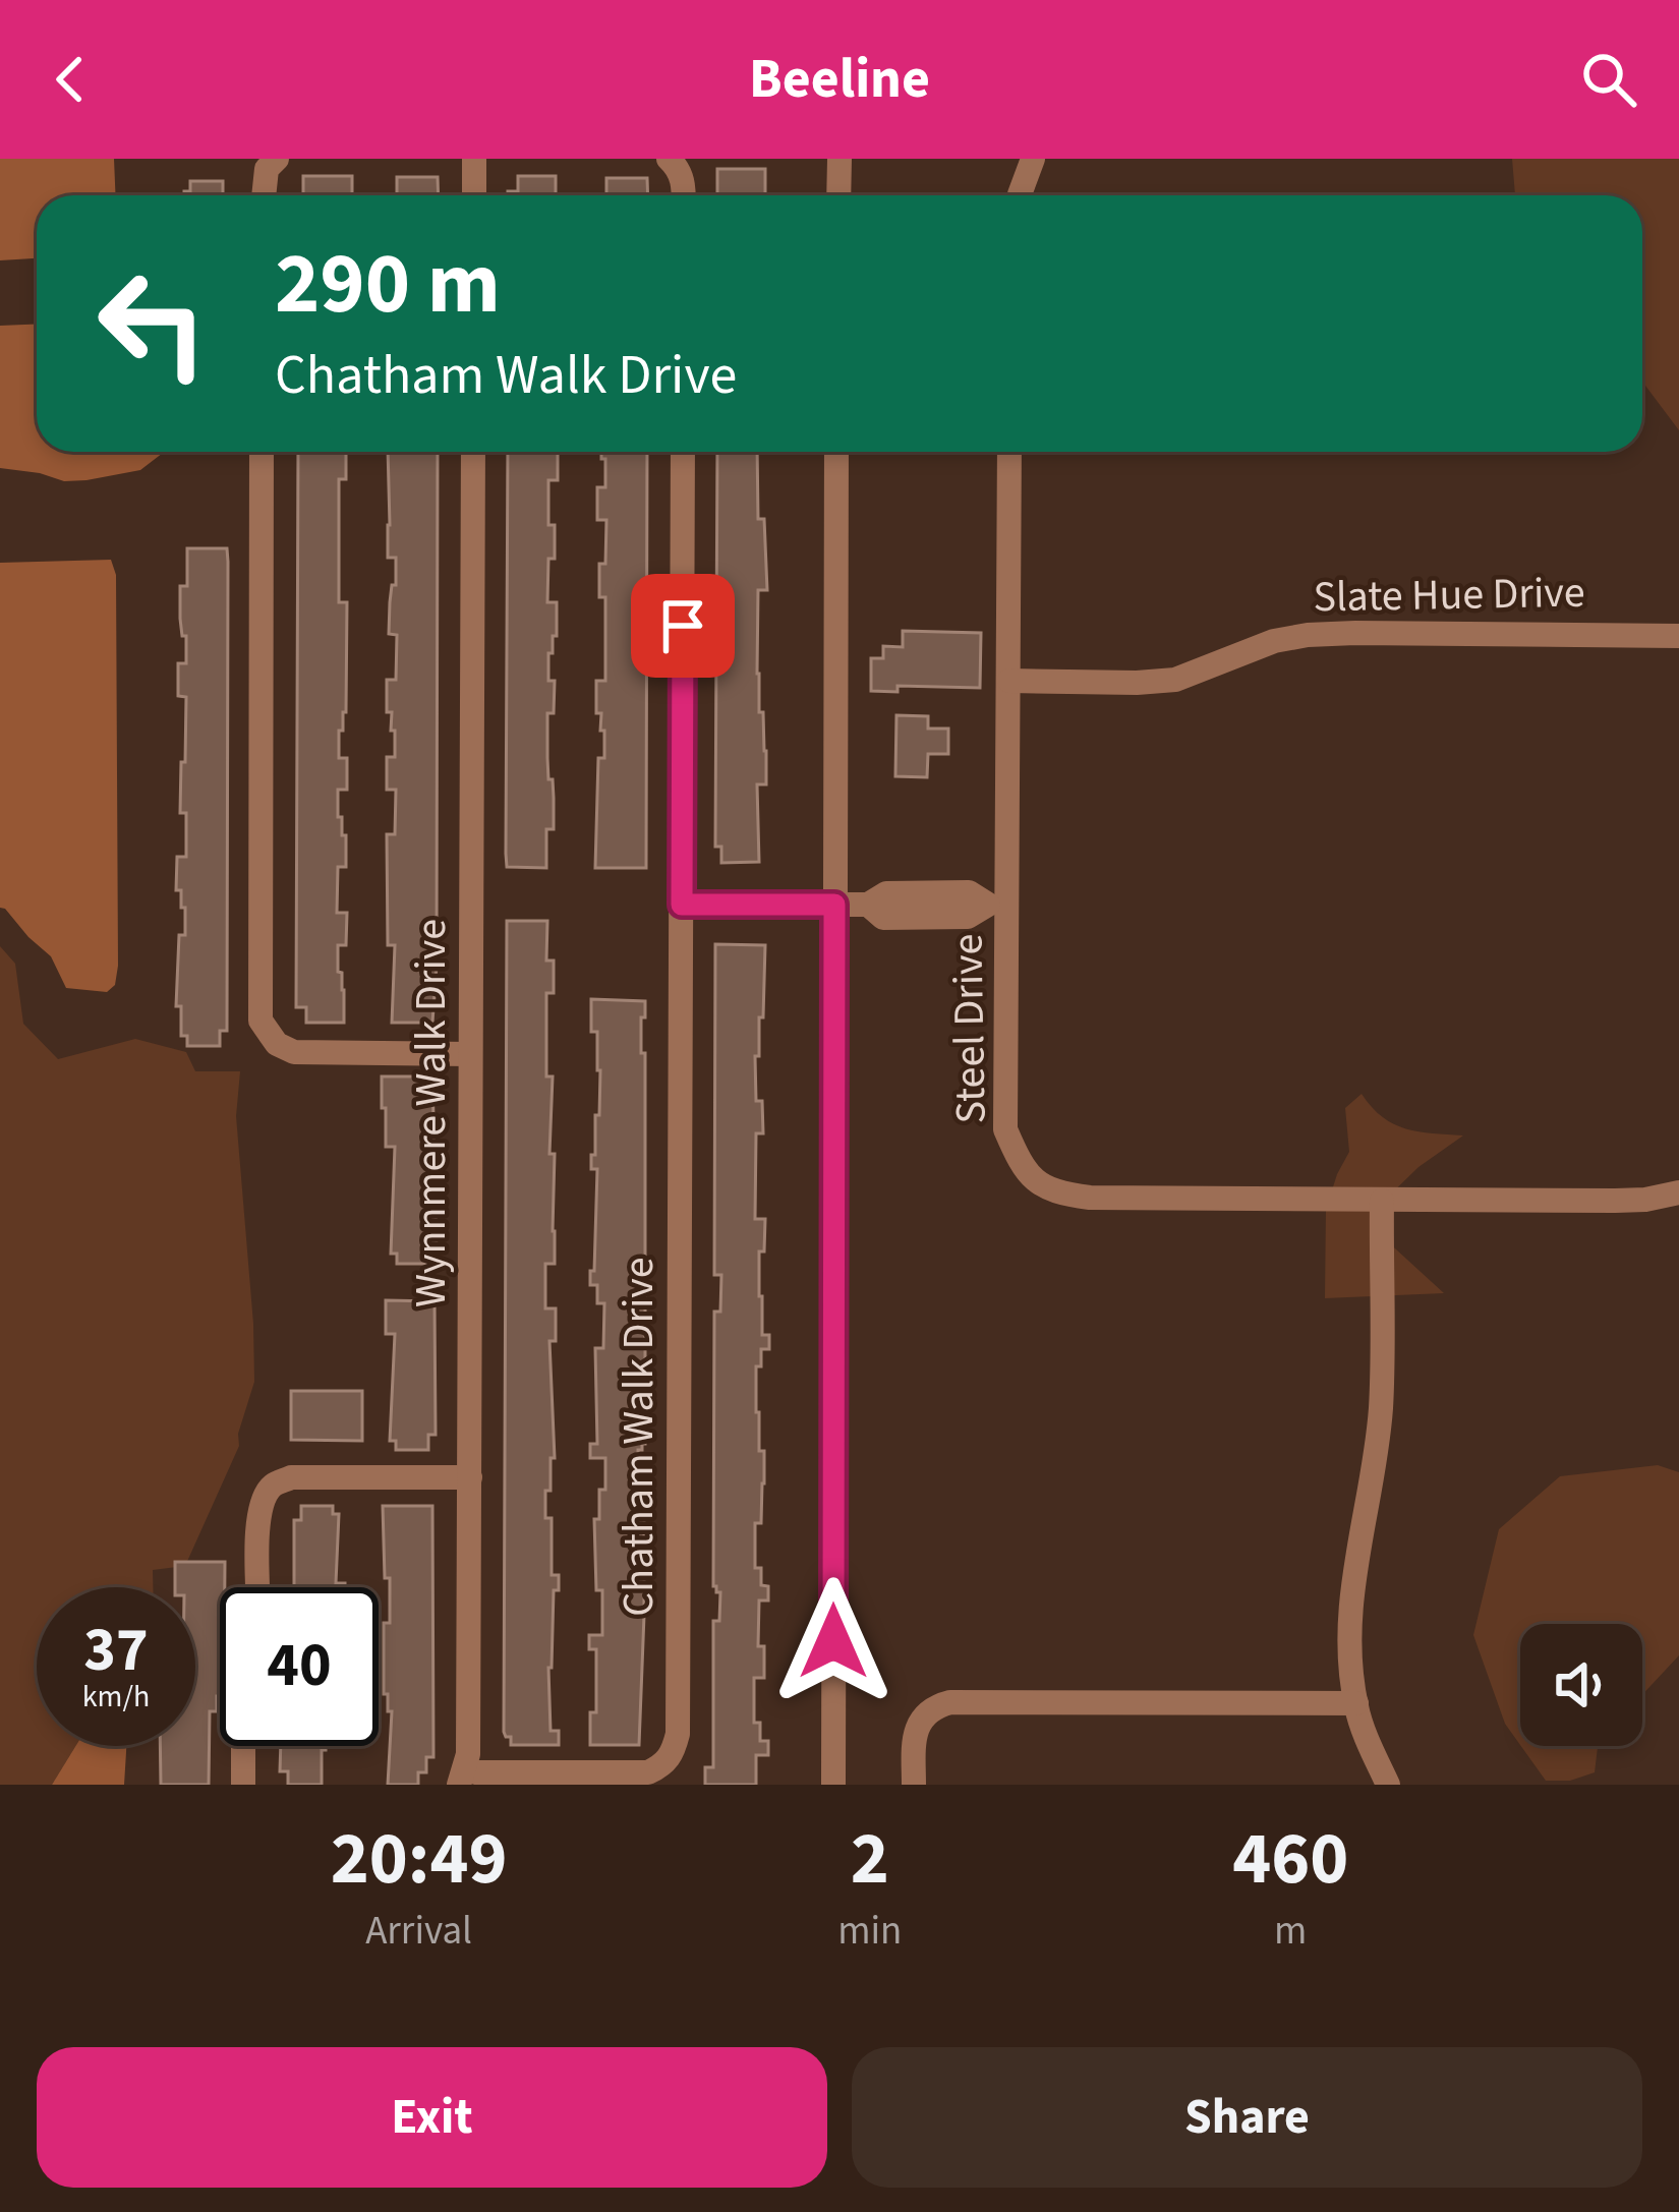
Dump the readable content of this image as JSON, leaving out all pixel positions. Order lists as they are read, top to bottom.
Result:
{
  "streets": {
    "street": [
      "Slate Hue Drive",
      "Steel Drive",
      "Wynnmere Walk Drive",
      "Chatham Walk Drive"
    ]
  },
  "crossings": [
    ["Slate Hue Drive", "Steel Drive"],
    ["Wynnmere Walk Drive", "Chatham Walk Drive"]
  ],
  "page": {
    "header": "Beeline",
    "turn": ["290 m", "Chatham Walk Drive"],
    "speed": "37 km/h",
    "limit": "40",
    "eta": [
      "20:49",
      "Arrival",
      "2",
      "min",
      "460",
      "m"
    ],
    "buttons": ["Exit", "Share"]
  }
}
